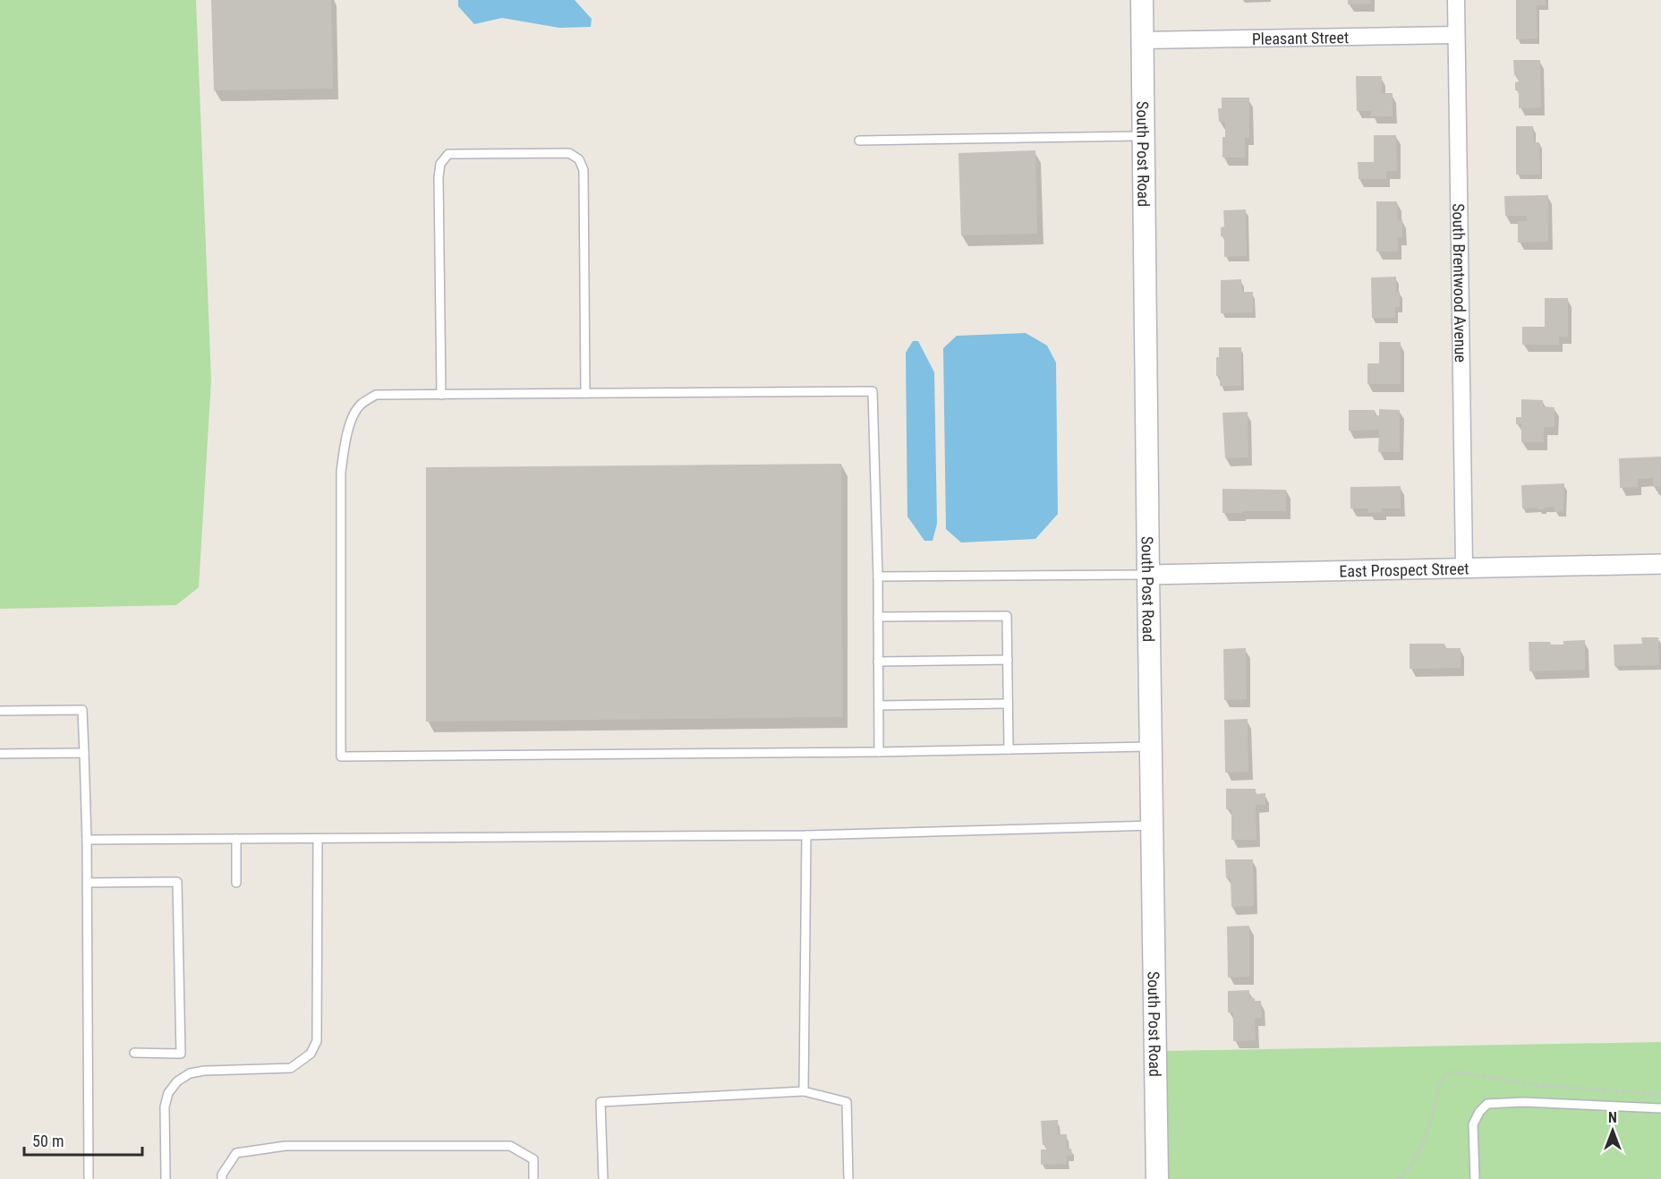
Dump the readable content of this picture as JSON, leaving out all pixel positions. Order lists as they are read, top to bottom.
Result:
{
  "streets": {
    "main road": ["South Post Road"],
    "street": ["Pleasant Street", "South Brentwood Avenue", "East Prospect Street"]
  },
  "crossings": [
    ["Pleasant Street", "South Post Road"],
    ["Pleasant Street", "South Brentwood Avenue"],
    ["South Post Road", "East Prospect Street"],
    ["South Brentwood Avenue", "East Prospect Street"]
  ],
  "scale_bar": "50 m",
  "north": "top"
}
